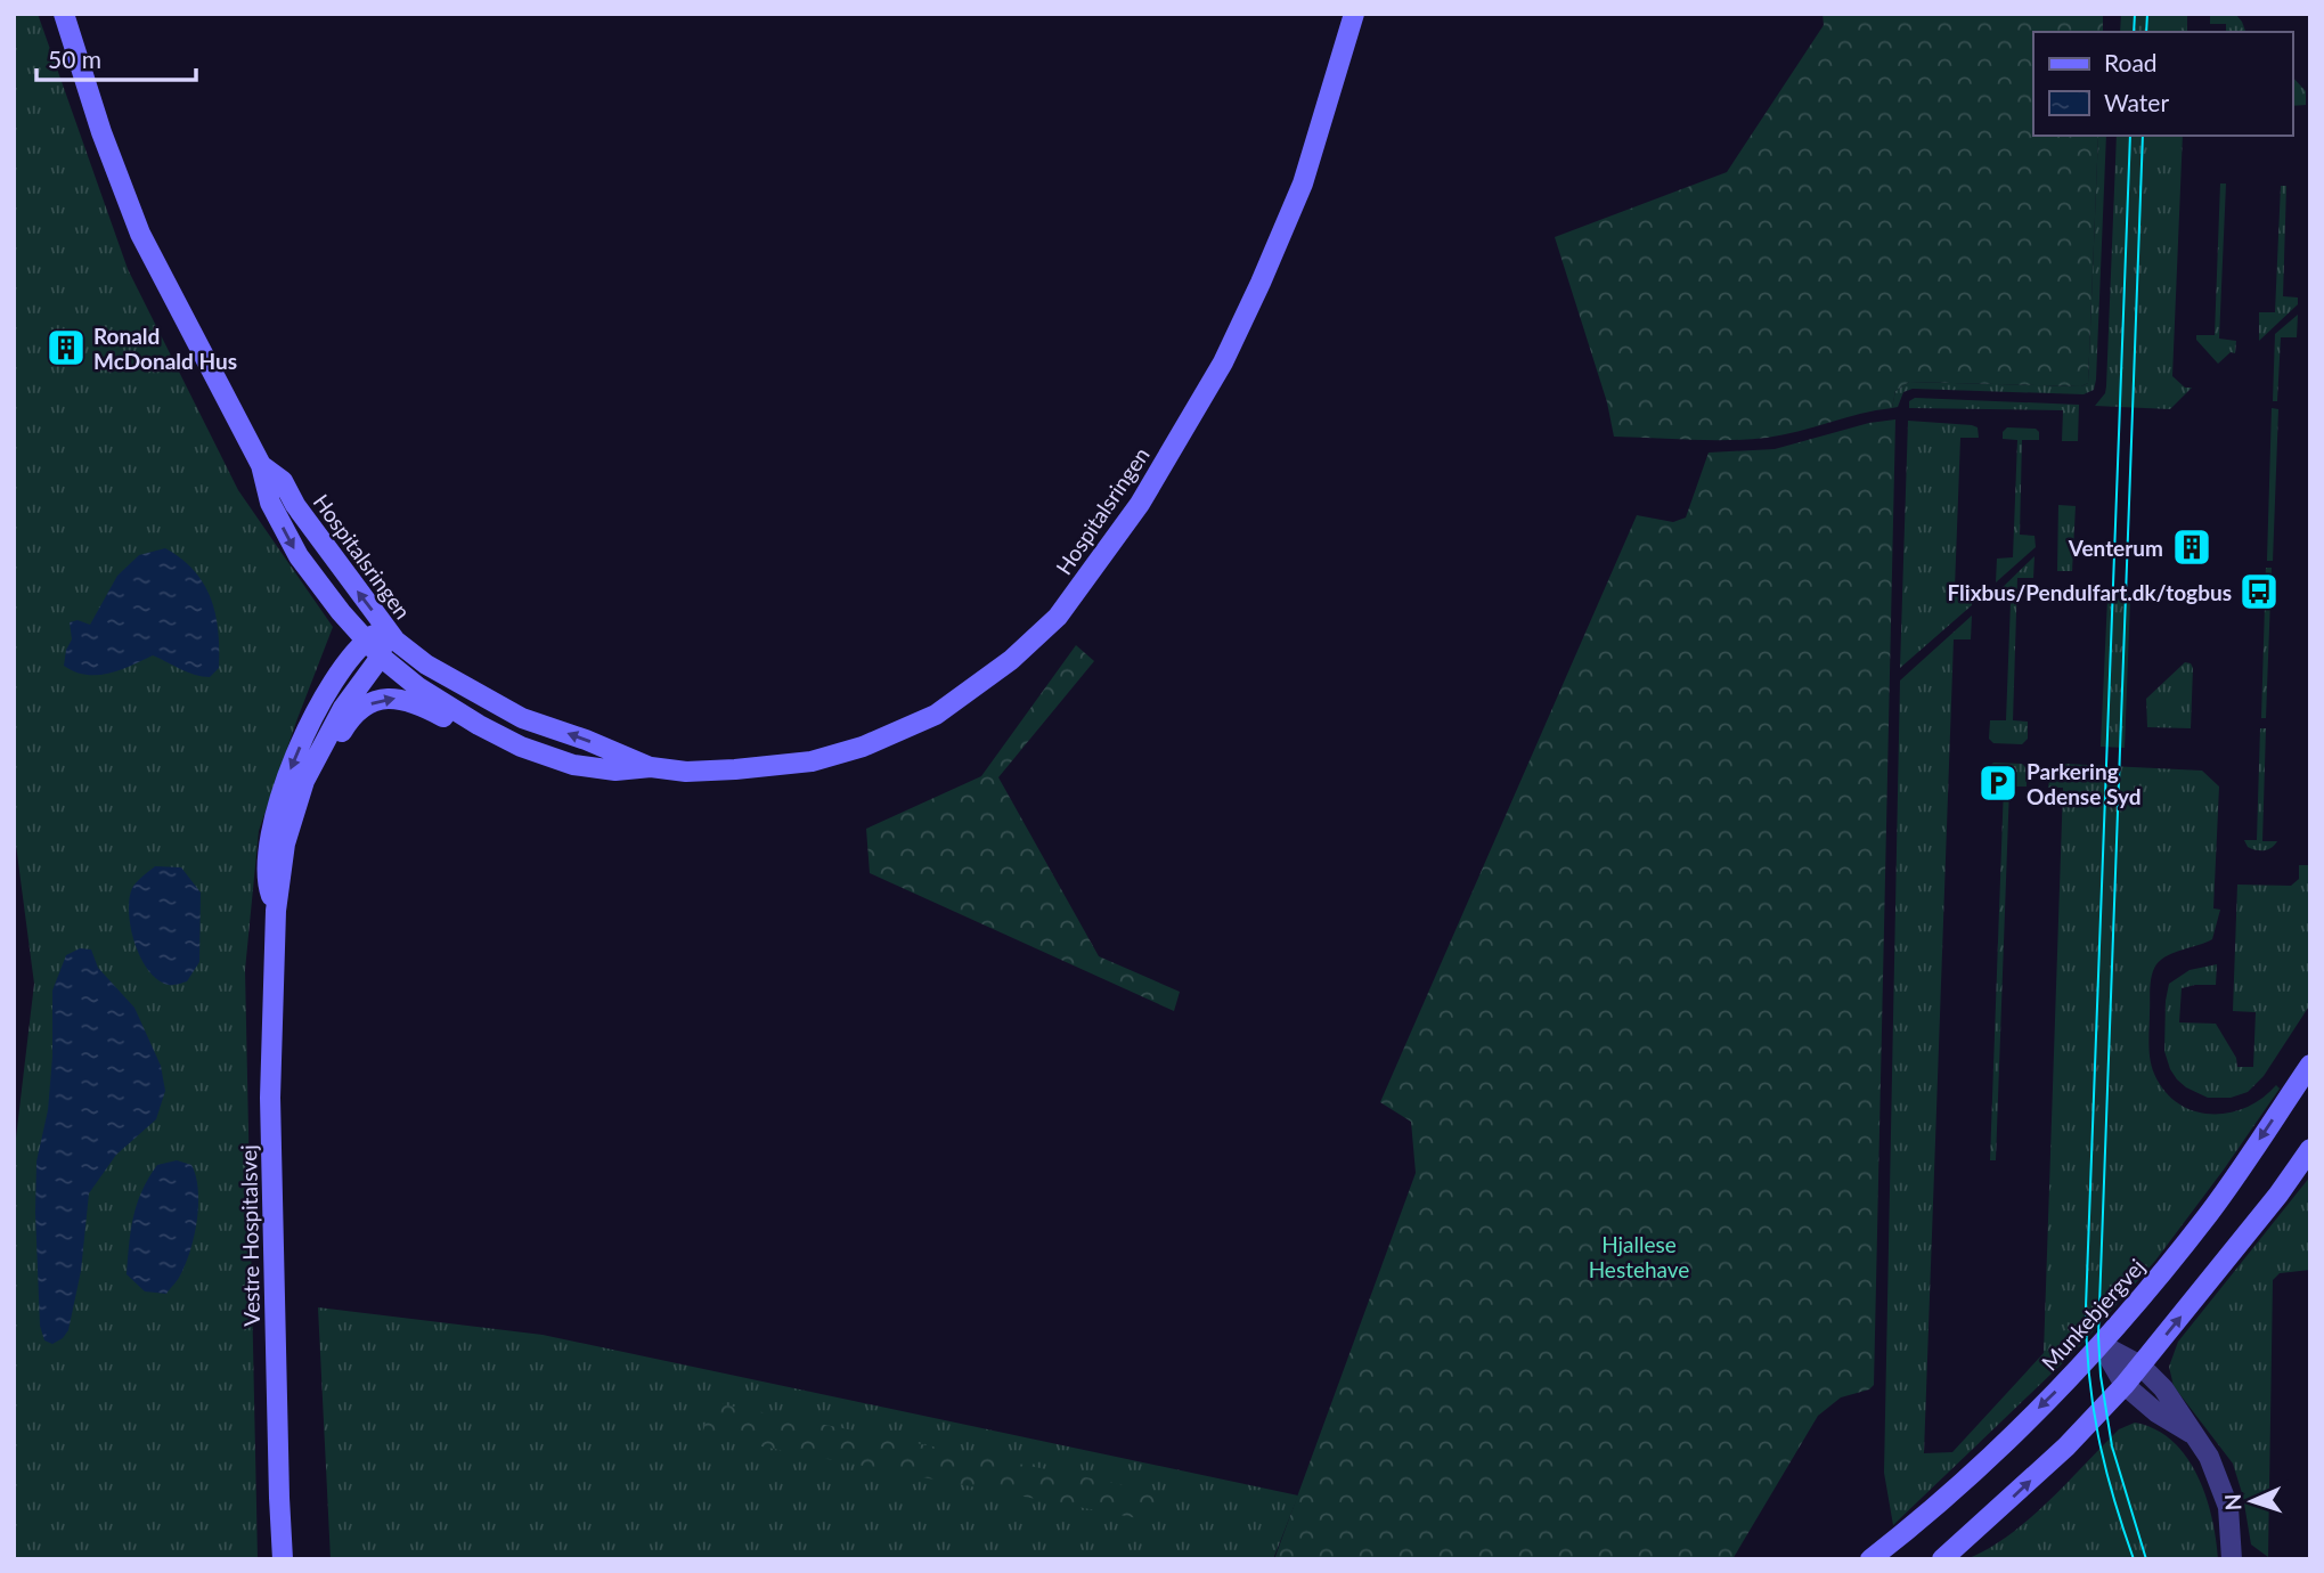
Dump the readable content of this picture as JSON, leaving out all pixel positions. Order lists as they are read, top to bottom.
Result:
{
  "streets": {
    "street": ["Hospitalsringen", "Vestre Hospitalsvej", "Munkebjergvej"]
  },
  "crossings": [
    ["Hospitalsringen", "Vestre Hospitalsvej"]
  ],
  "parks": ["Hjallese Hestehave"],
  "places": {
    "building": ["Ronald McDonald Hus", "Venterum"],
    "bus stop": ["Flixbus/Pendulfart.dk/togbus"],
    "parking": ["Parkering Odense Syd"]
  },
  "legend": ["Road", "Water"],
  "scale_bar": "50 m",
  "north": "left"
}
